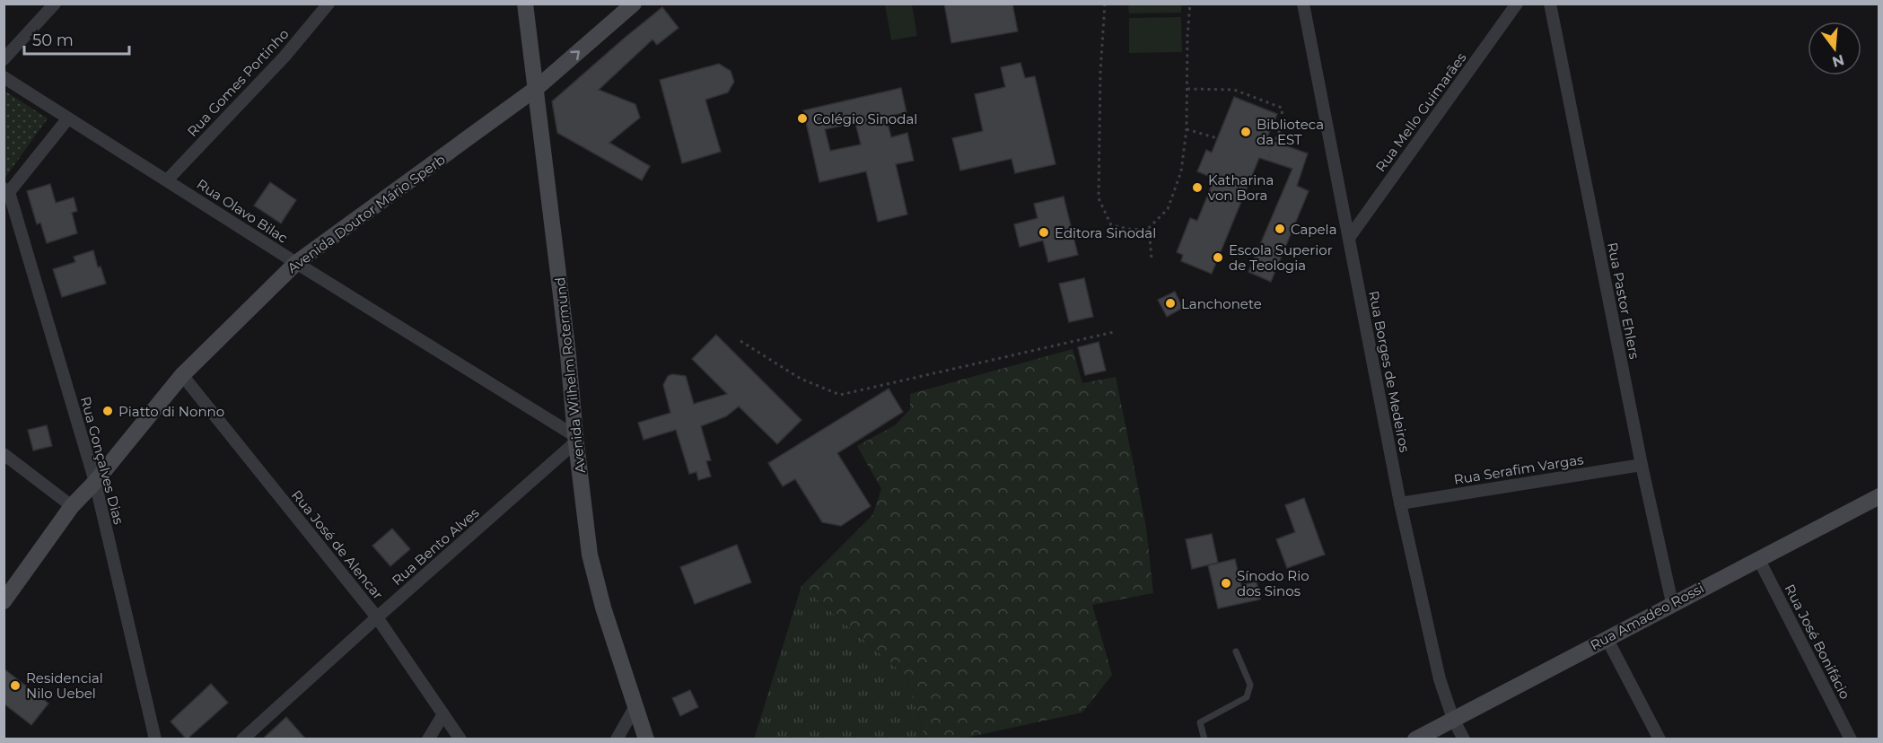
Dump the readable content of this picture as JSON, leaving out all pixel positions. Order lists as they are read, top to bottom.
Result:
{
  "streets": {
    "street": [
      "Rua Gomes Portinho",
      "Rua Mello Guimarães",
      "Rua Olavo Bilac",
      "Avenida Doutor Mário Sperb",
      "Rua Pastor Ehlers",
      "Rua Borges de Medeiros",
      "Avenida Wilhelm Rotermund",
      "Rua Gonçalves Dias",
      "Rua Serafim Vargas",
      "Rua José de Alencar",
      "Rua Bento Alves",
      "Rua Amadeo Rossi",
      "Rua José Bonifácio"
    ]
  },
  "crossings": [
    ["Rua Gomes Portinho", "Rua Olavo Bilac"],
    ["Rua Mello Guimarães", "Rua Borges de Medeiros"],
    ["Rua Olavo Bilac", "Avenida Doutor Mário Sperb"],
    ["Rua Olavo Bilac", "Avenida Wilhelm Rotermund"],
    ["Rua Olavo Bilac", "Rua Gonçalves Dias"],
    ["Rua Olavo Bilac", "Rua Bento Alves"],
    ["Avenida Doutor Mário Sperb", "Avenida Wilhelm Rotermund"],
    ["Avenida Doutor Mário Sperb", "Rua Gonçalves Dias"],
    ["Avenida Doutor Mário Sperb", "Rua José de Alencar"],
    ["Rua Pastor Ehlers", "Rua Serafim Vargas"],
    ["Rua Pastor Ehlers", "Rua Amadeo Rossi"],
    ["Rua Borges de Medeiros", "Rua Serafim Vargas"],
    ["Rua Borges de Medeiros", "Rua Amadeo Rossi"],
    ["Avenida Wilhelm Rotermund", "Rua Bento Alves"],
    ["Rua José de Alencar", "Rua Bento Alves"],
    ["Rua Amadeo Rossi", "Rua José Bonifácio"]
  ],
  "places": [
    "Colégio Sinodal",
    "Biblioteca da EST",
    "Katharina von Bora",
    "Capela",
    "Editora Sinodal",
    "Escola Superior de Teologia",
    "Lanchonete",
    "Piatto di Nonno",
    "Sínodo Rio dos Sinos",
    "Residencial Nilo Uebel"
  ],
  "scale_bar": "50 m",
  "north": "bottom"
}
